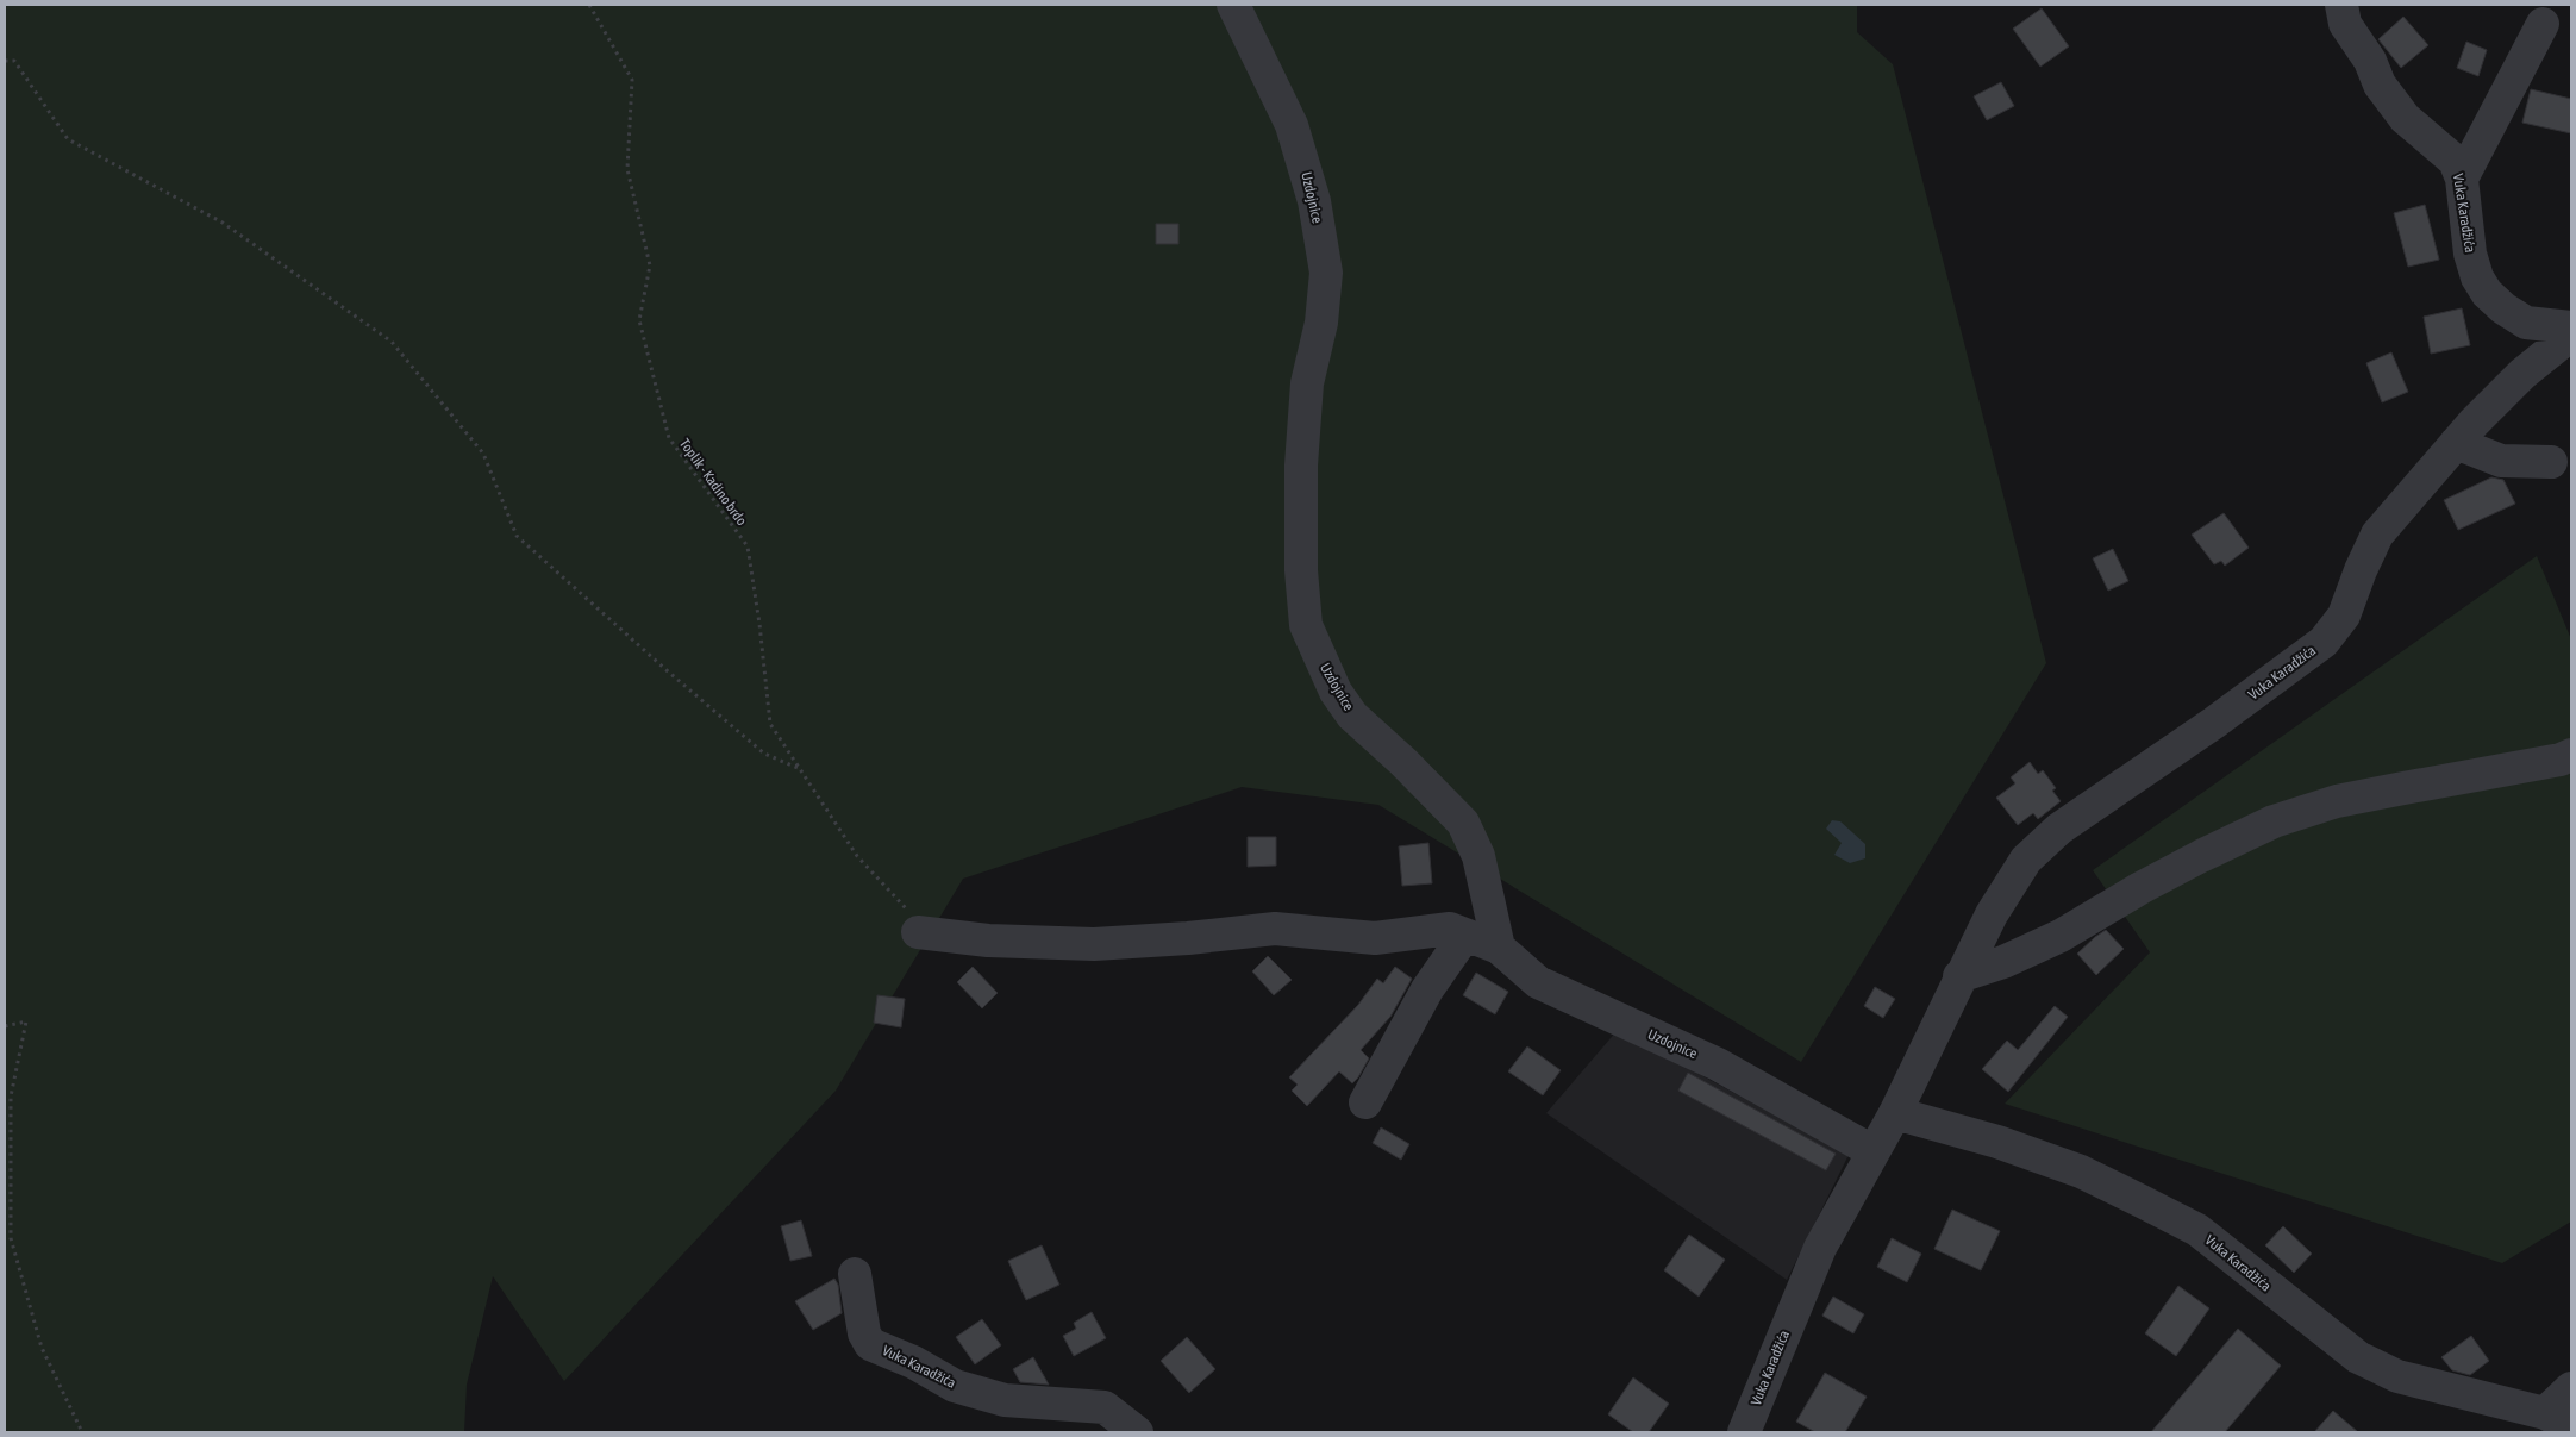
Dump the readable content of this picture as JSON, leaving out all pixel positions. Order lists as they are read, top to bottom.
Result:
{
  "streets": {
    "street": ["Uzdojnice", "Vuka Karadžića"],
    "path": ["Toplik - Kadino brdo"]
  },
  "crossings": [
    ["Uzdojnice", "Vuka Karadžića"]
  ]
}
